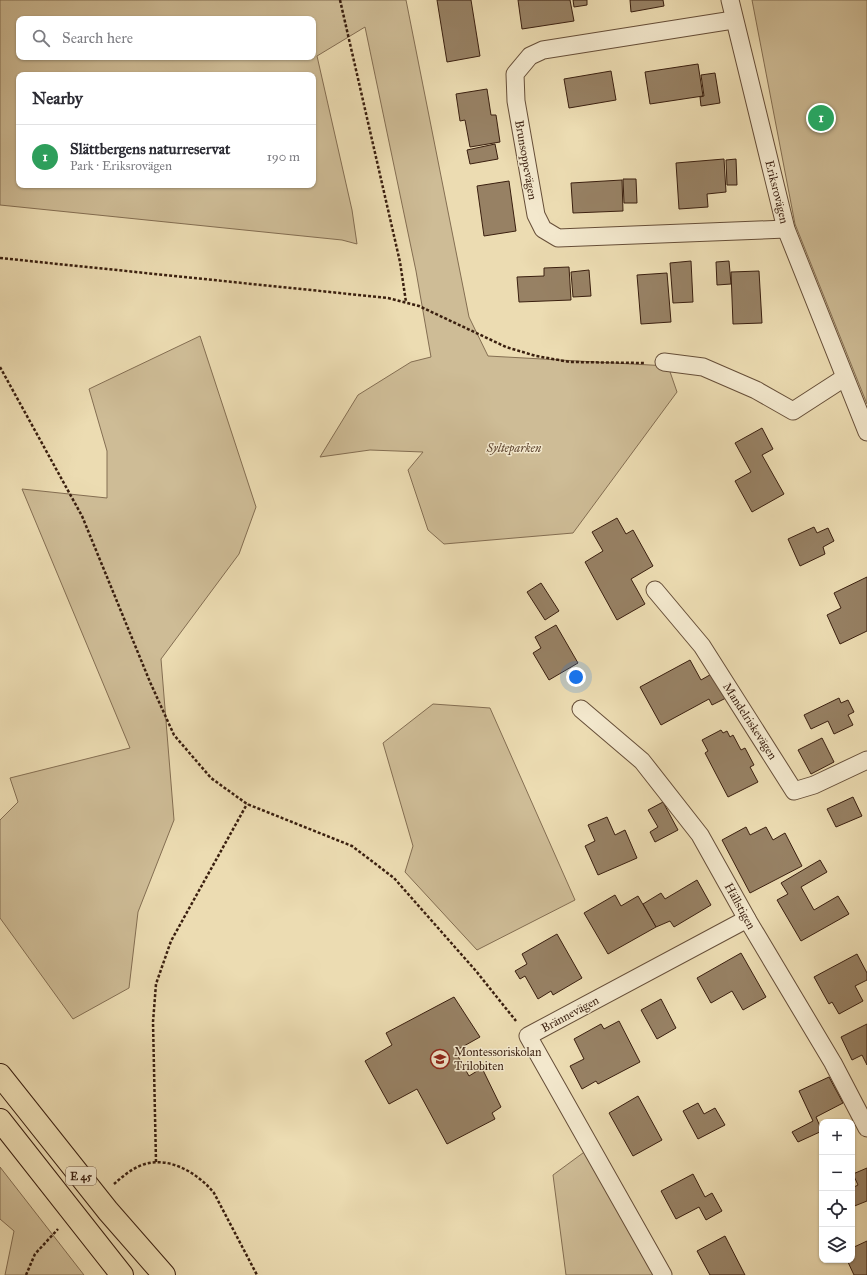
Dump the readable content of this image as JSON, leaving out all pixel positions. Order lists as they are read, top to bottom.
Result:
{
  "streets": {
    "highway": ["E 45"],
    "street": [
      "Brunsoppevägen",
      "Eriksrovägen",
      "Mandelriskevägen",
      "Hällstigen",
      "Brännevägen"
    ]
  },
  "crossings": [
    ["Brunsoppevägen", "Eriksrovägen"],
    ["Hällstigen", "Brännevägen"]
  ],
  "parks": ["Sylteparken"],
  "places": {
    "school or university": ["Montessoriskolan Trilobiten"]
  },
  "page": {
    "search": "Search here",
    "heading": "Nearby",
    "pins": "1",
    "list": [
      {
        "mark": "1",
        "name": "Slättbergens naturreservat",
        "note": "Park · Eriksrovägen",
        "value": "190 m"
      }
    ],
    "map_buttons": ["+", "−"]
  }
}
